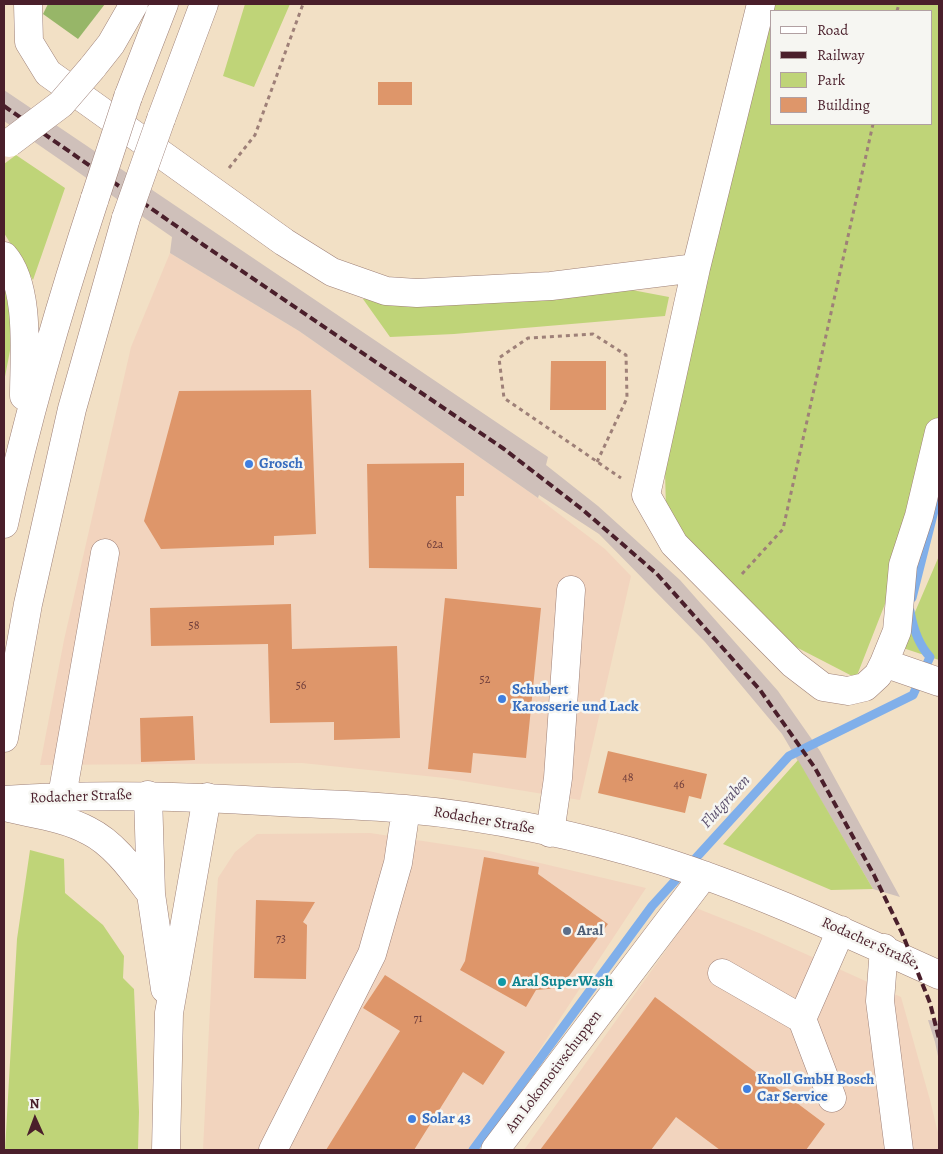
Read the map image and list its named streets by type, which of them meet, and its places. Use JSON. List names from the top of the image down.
{
  "streets": {
    "main road": ["Rodacher Straße", "Am Lokomotivschuppen"]
  },
  "crossings": [
    ["Rodacher Straße", "Am Lokomotivschuppen"]
  ],
  "water": ["Flutgraben"],
  "places": [
    "Grosch",
    "Schubert Karosserie und Lack",
    "Aral",
    "Aral SuperWash",
    "Knoll GmbH Bosch Car Service",
    "Solar 43"
  ],
  "house_numbers": [
    "62a",
    "58",
    "52",
    "56",
    "48",
    "46",
    "73",
    "71"
  ],
  "legend": [
    "Road",
    "Railway",
    "Park",
    "Building"
  ],
  "north": "top"
}
